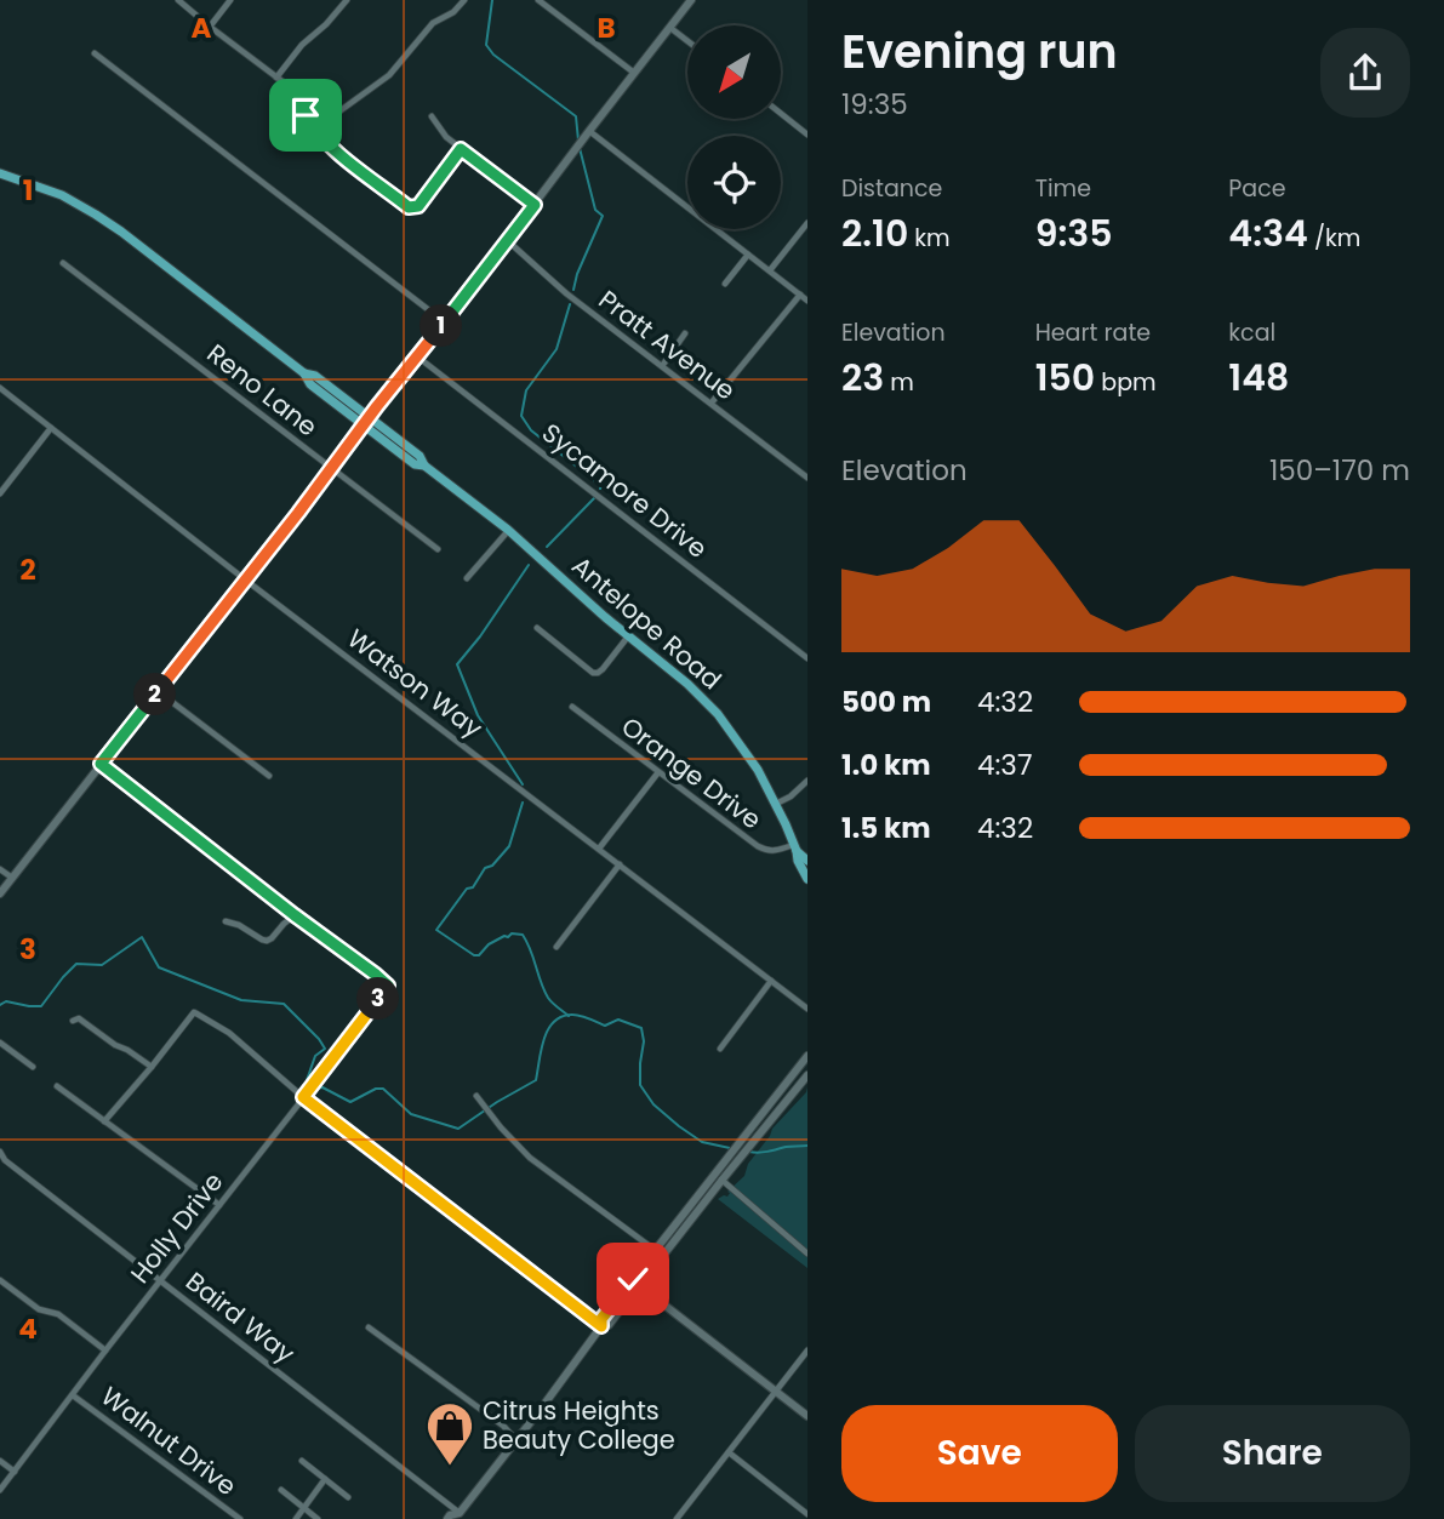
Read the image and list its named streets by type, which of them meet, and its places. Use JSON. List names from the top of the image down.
{
  "streets": {
    "main road": ["Antelope Road"],
    "street": [
      "Pratt Avenue",
      "Reno Lane",
      "Sycamore Drive",
      "Watson Way",
      "Orange Drive",
      "Holly Drive",
      "Baird Way",
      "Walnut Drive"
    ]
  },
  "crossings": [
    ["Antelope Road", "Orange Drive"],
    ["Holly Drive", "Baird Way"],
    ["Holly Drive", "Walnut Drive"]
  ],
  "places": {
    "shop": ["Citrus Heights Beauty College"]
  },
  "north": "bottom left",
  "page": {
    "heading": ["Evening run", "19:35"],
    "stats": [
      ["Distance", "2.10 km"],
      ["Time", "9:35"],
      ["Pace", "4:34 /km"],
      ["Elevation", "23 m"],
      ["Heart rate", "150 bpm"],
      ["kcal", "148"]
    ],
    "pins": ["1", "2", "3"],
    "chart": ["Elevation", "150–170 m"],
    "list": [
      {
        "name": "500 m",
        "note": "4:32"
      },
      {
        "name": "1.0 km",
        "note": "4:37"
      },
      {
        "name": "1.5 km",
        "note": "4:32"
      }
    ],
    "buttons": ["Save", "Share"]
  },
  "grid": {
    "columns": ["A", "B"],
    "rows": [
      "1",
      "2",
      "3",
      "4"
    ]
  }
}
